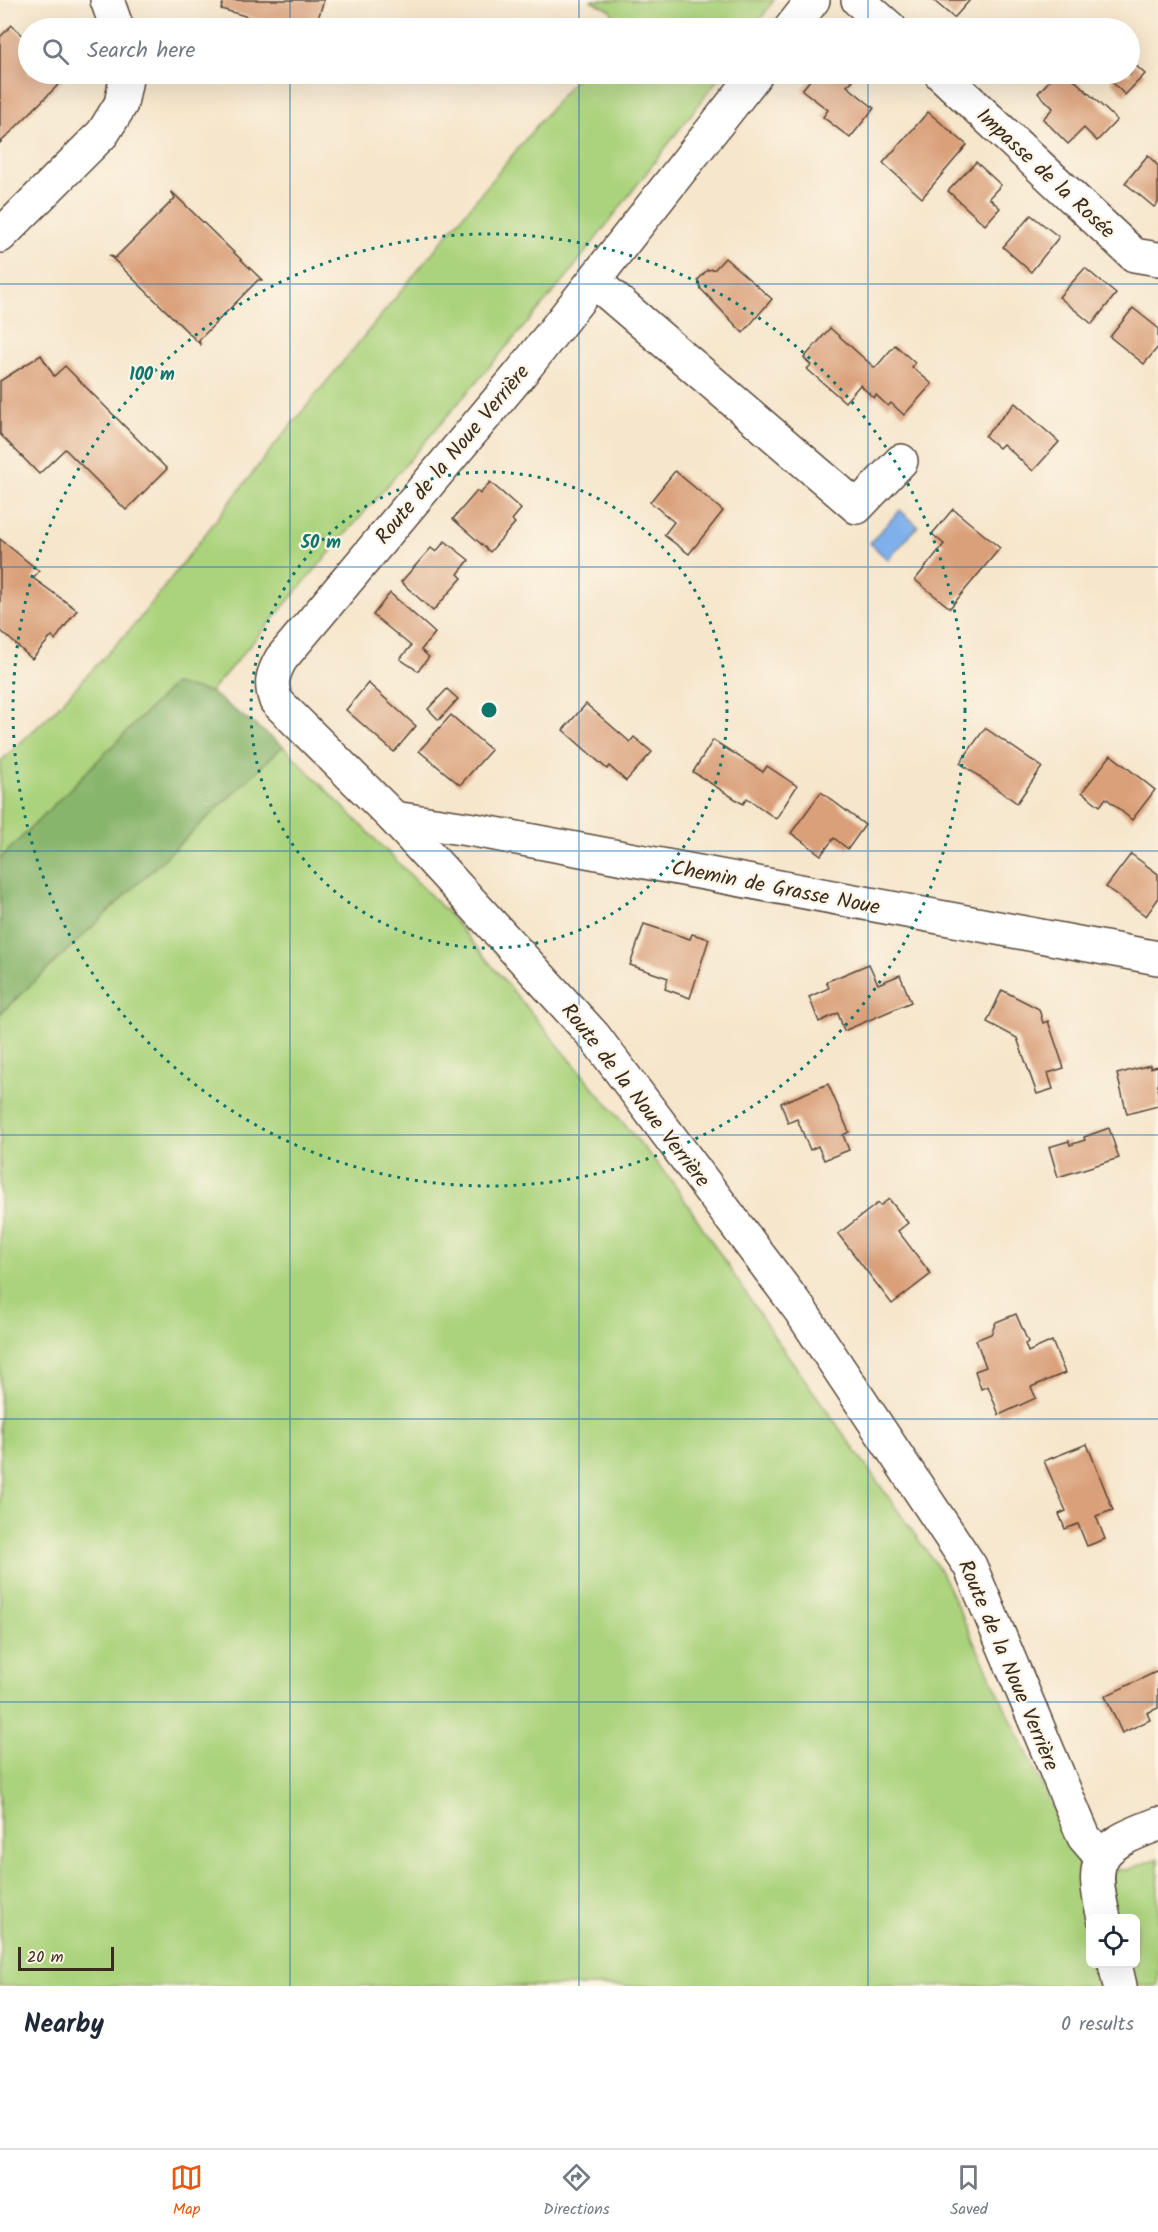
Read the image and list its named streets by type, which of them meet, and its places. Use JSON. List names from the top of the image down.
{
  "streets": {
    "street": ["Impasse de la Rosée", "Route de la Noue Verrière", "Chemin de Grasse Noue"]
  },
  "crossings": [
    ["Route de la Noue Verrière", "Chemin de Grasse Noue"]
  ],
  "scale_bar": "20 m",
  "page": {
    "search": "Search here",
    "scale": "20 m",
    "heading": ["Nearby", "0 results"],
    "nav": ["Map", "Directions", "Saved"]
  },
  "rings": ["100 m", "50 m"]
}
